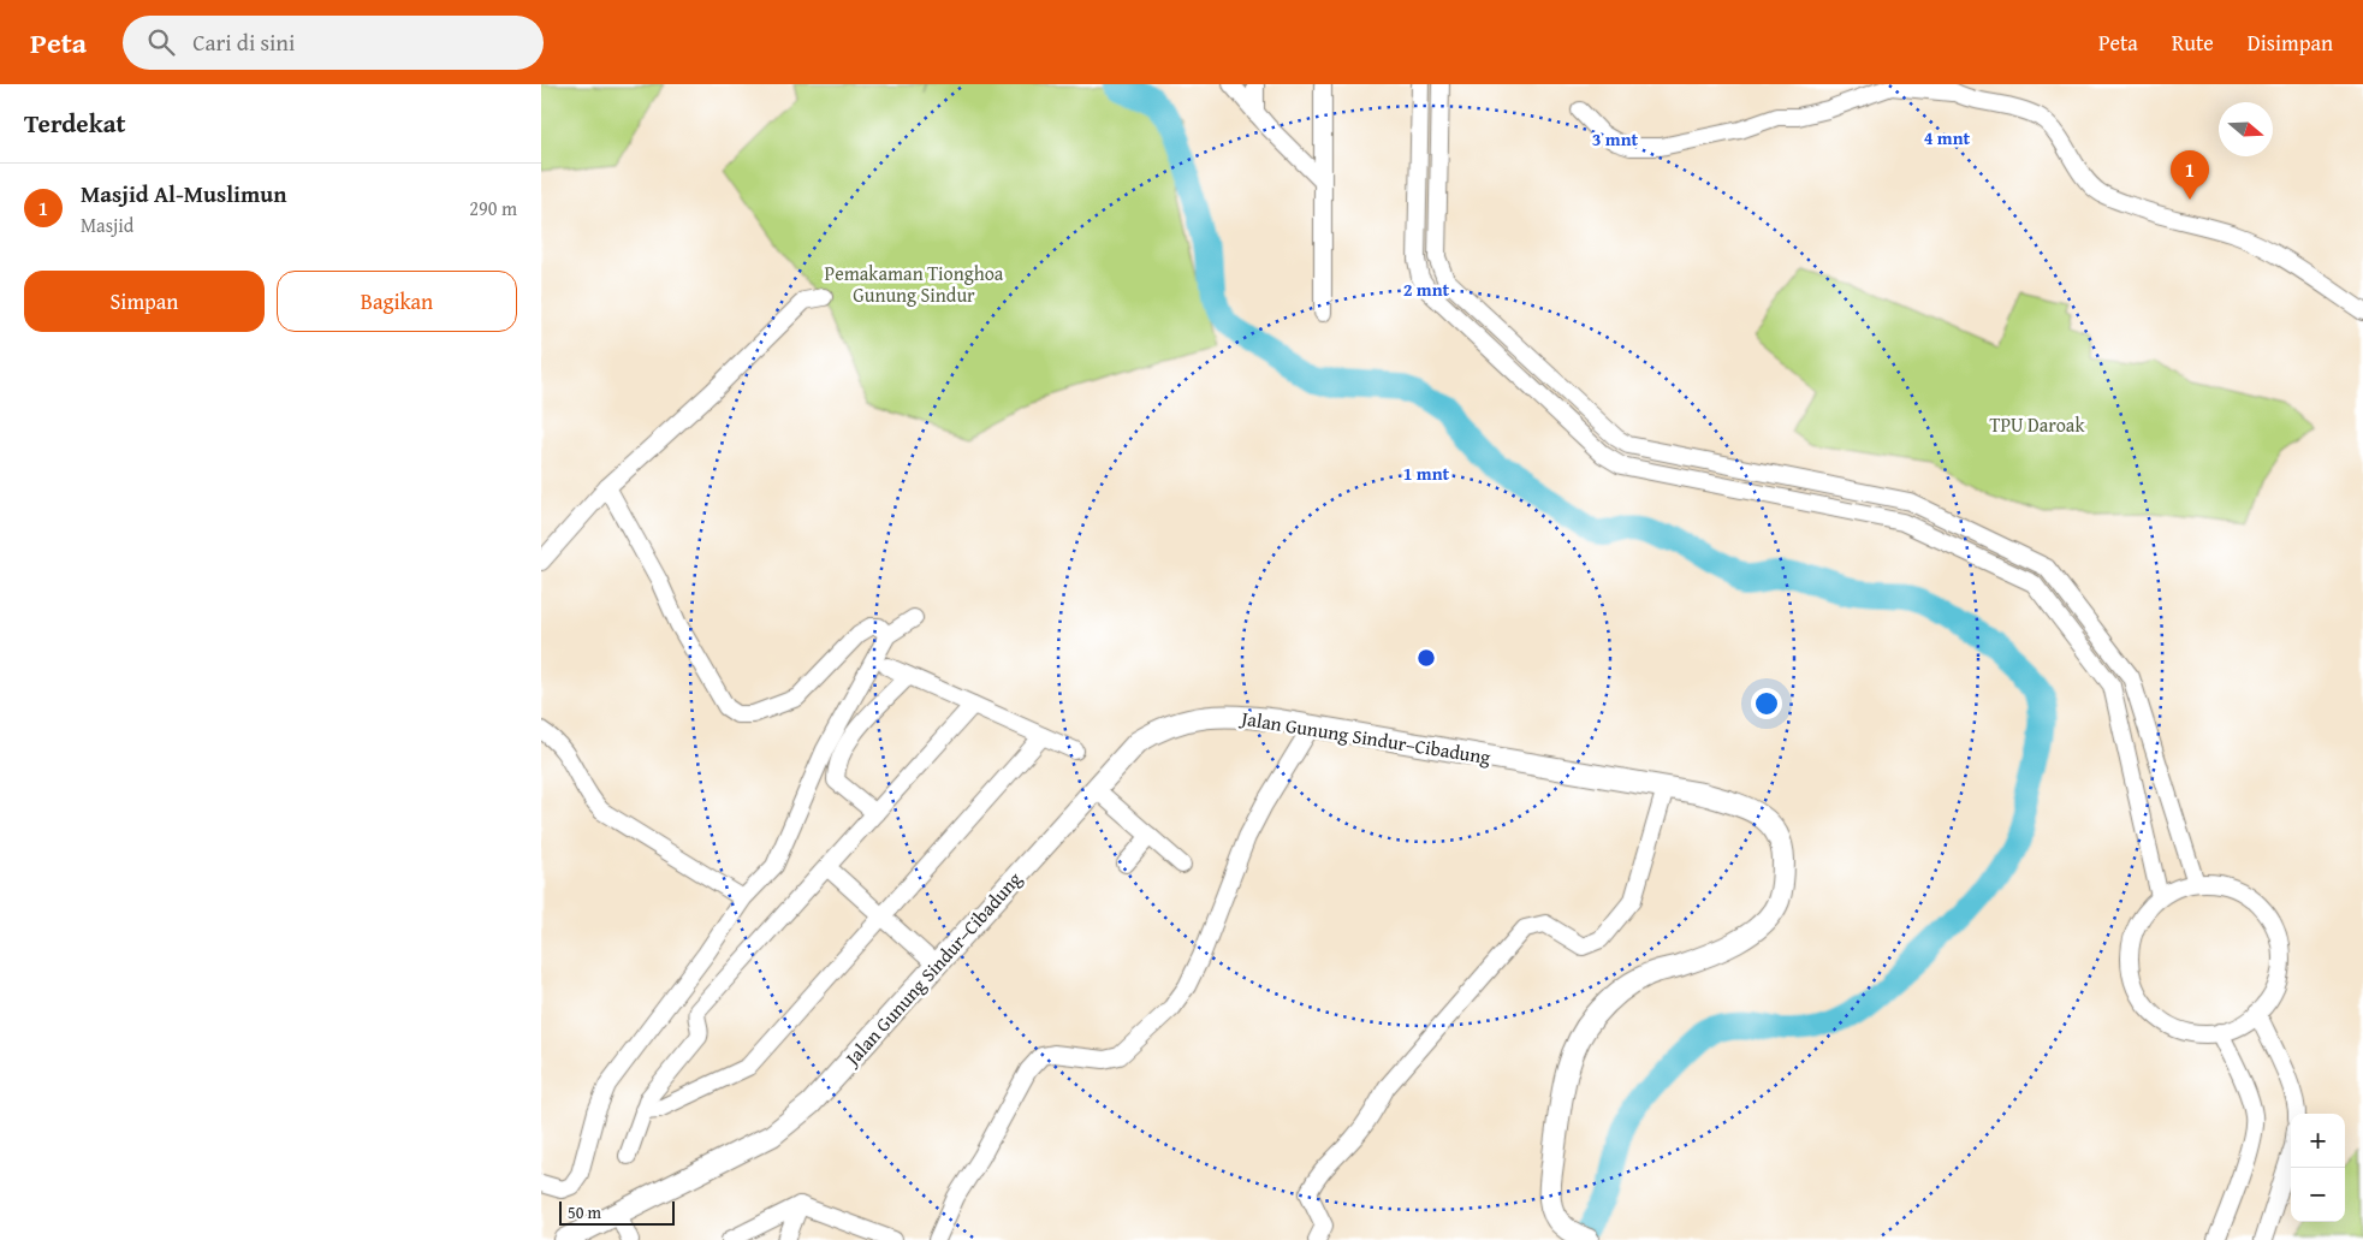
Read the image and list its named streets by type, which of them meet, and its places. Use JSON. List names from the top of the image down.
{
  "streets": {
    "street": ["Jalan Gunung Sindur–Cibadung"]
  },
  "parks": ["Pemakaman Tionghoa Gunung Sindur", "TPU Daroak"],
  "scale_bar": "50 m",
  "north": "right",
  "page": {
    "header": "Peta",
    "search": "Cari di sini",
    "nav": ["Peta", "Rute", "Disimpan"],
    "heading": "Terdekat",
    "pins": "1",
    "list": [
      {
        "mark": "1",
        "name": "Masjid Al-Muslimun",
        "note": "Masjid",
        "value": "290 m"
      }
    ],
    "buttons": ["Simpan", "Bagikan"],
    "map_buttons": ["+", "−"],
    "scale": "50 m"
  },
  "rings": [
    "4 mnt",
    "3 mnt",
    "2 mnt",
    "1 mnt"
  ]
}
